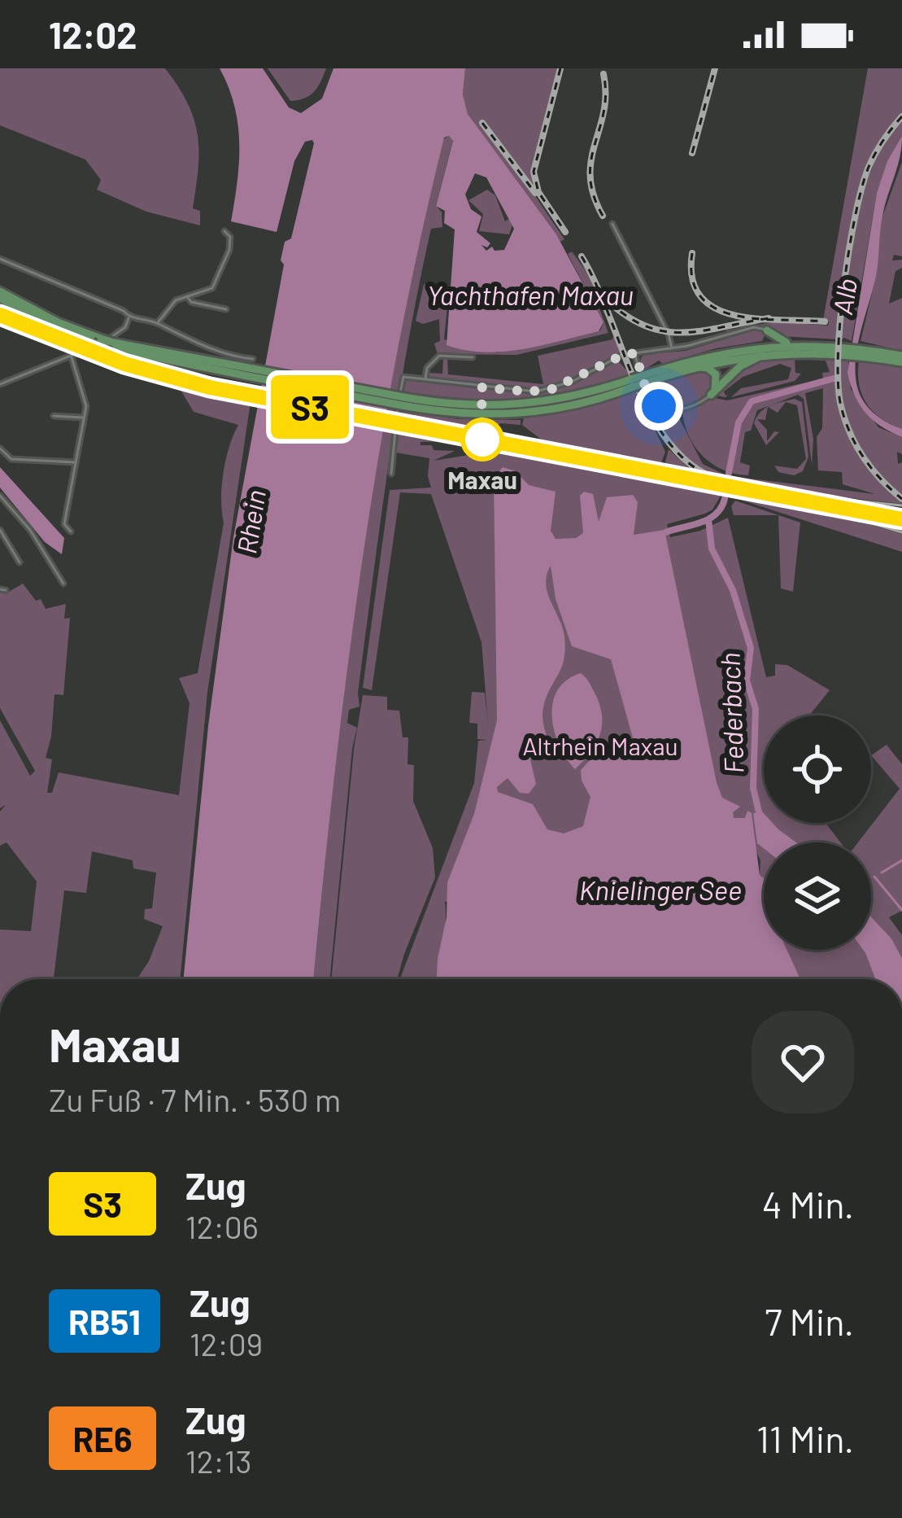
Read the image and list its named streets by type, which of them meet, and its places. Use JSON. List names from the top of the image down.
{
  "water": [
    "Yachthafen Maxau",
    "Alb",
    "Rhein",
    "Federbach",
    "Knielinger See"
  ],
  "parks": ["Altrhein Maxau"],
  "places": ["Maxau"],
  "page": {
    "status": "12:02",
    "on_map": "S3",
    "heading": ["Maxau", "Zu Fuß · 7 Min. · 530 m"],
    "list": [
      {
        "mark": "S3",
        "name": "Zug",
        "note": "12:06",
        "value": "4 Min."
      },
      {
        "mark": "RB51",
        "name": "Zug",
        "note": "12:09",
        "value": "7 Min."
      },
      {
        "mark": "RE6",
        "name": "Zug",
        "note": "12:13",
        "value": "11 Min."
      }
    ]
  }
}
